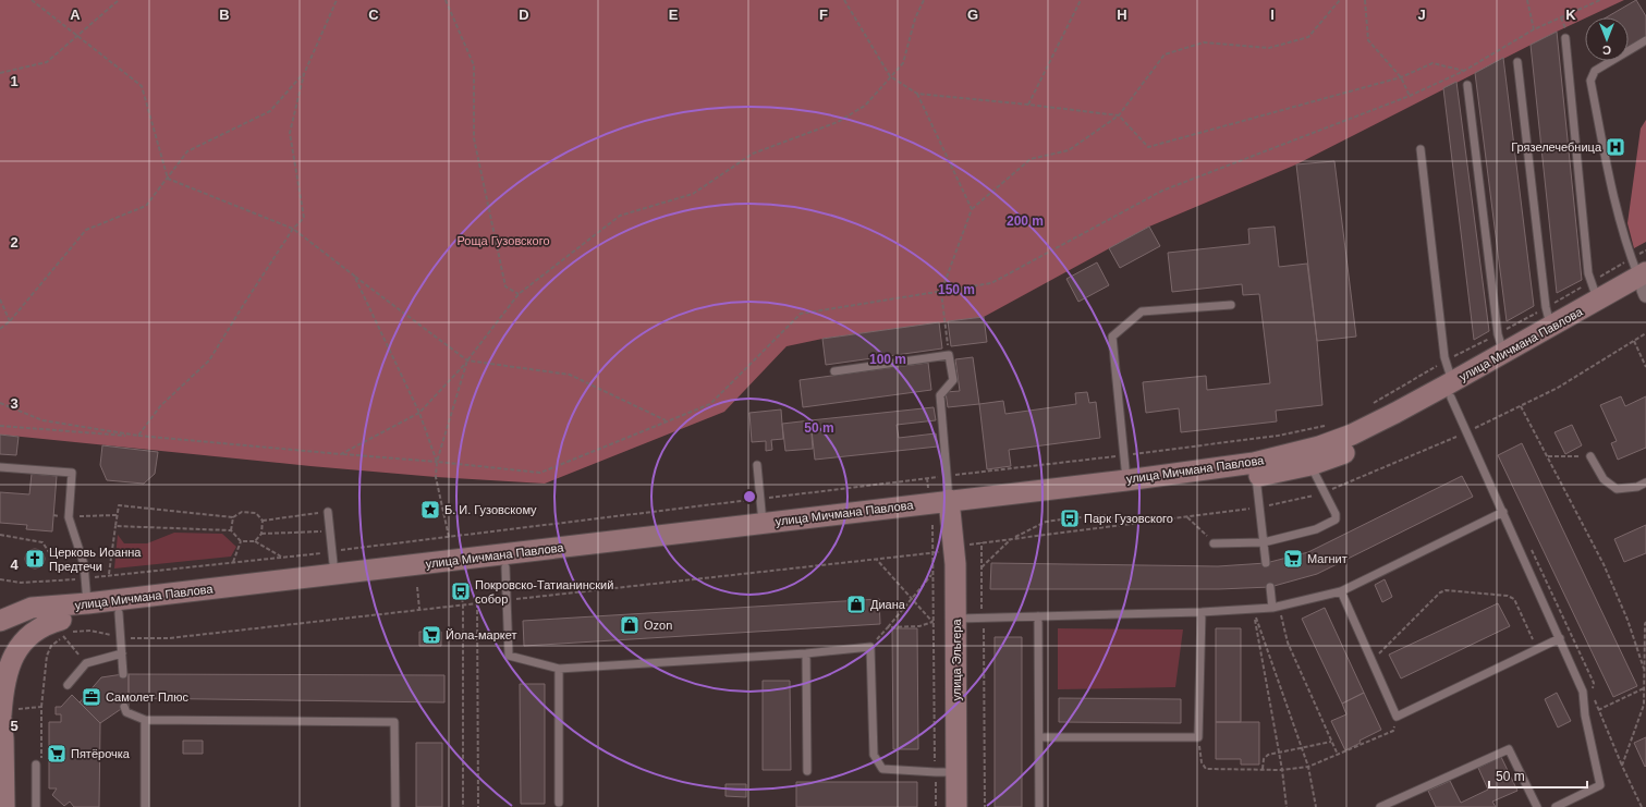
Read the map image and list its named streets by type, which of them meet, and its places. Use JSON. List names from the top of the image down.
{
  "streets": {
    "main road": ["улица Мичмана Павлова", "улица Эльгера"]
  },
  "crossings": [
    ["улица Мичмана Павлова", "улица Эльгера"]
  ],
  "parks": ["Роща Гузовского"],
  "places": {
    "hospital": ["Грязелечебница"],
    "place": ["Б. И. Гузовскому"],
    "bus stop": ["Парк Гузовского", "Покровско-Татианинский собор"],
    "church": ["Церковь Иоанна Предтечи"],
    "supermarket": ["Магнит", "Йола-маркет", "Пятёрочка"],
    "shop": ["Диана", "Ozon"],
    "office": ["Самолет Плюс"]
  },
  "scale_bar": "50 m",
  "north": "bottom",
  "grid": {
    "columns": [
      "A",
      "B",
      "C",
      "D",
      "E",
      "F",
      "G",
      "H",
      "I",
      "J",
      "K"
    ],
    "rows": [
      "1",
      "2",
      "3",
      "4",
      "5"
    ]
  },
  "rings": [
    "200 m",
    "150 m",
    "100 m",
    "50 m"
  ]
}
